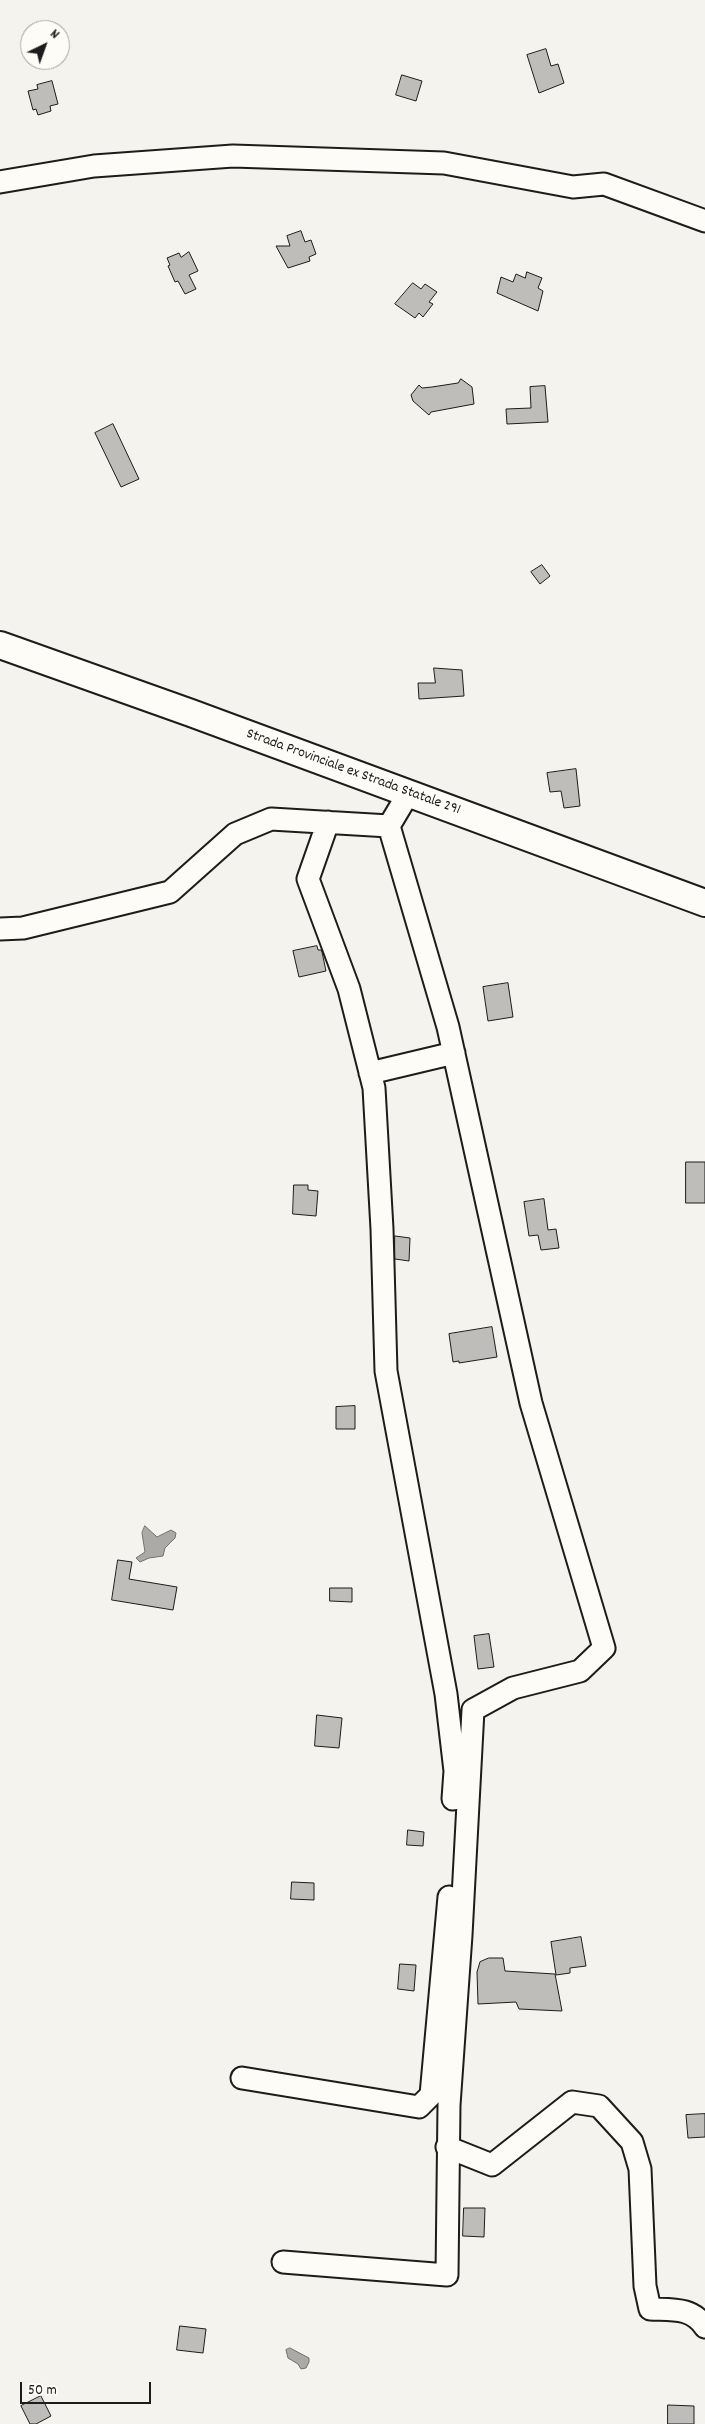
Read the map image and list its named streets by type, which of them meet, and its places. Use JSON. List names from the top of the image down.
{
  "streets": {
    "street": ["Strada Provinciale ex Strada Statale 291"]
  },
  "scale_bar": "50 m",
  "north": "top right"
}
